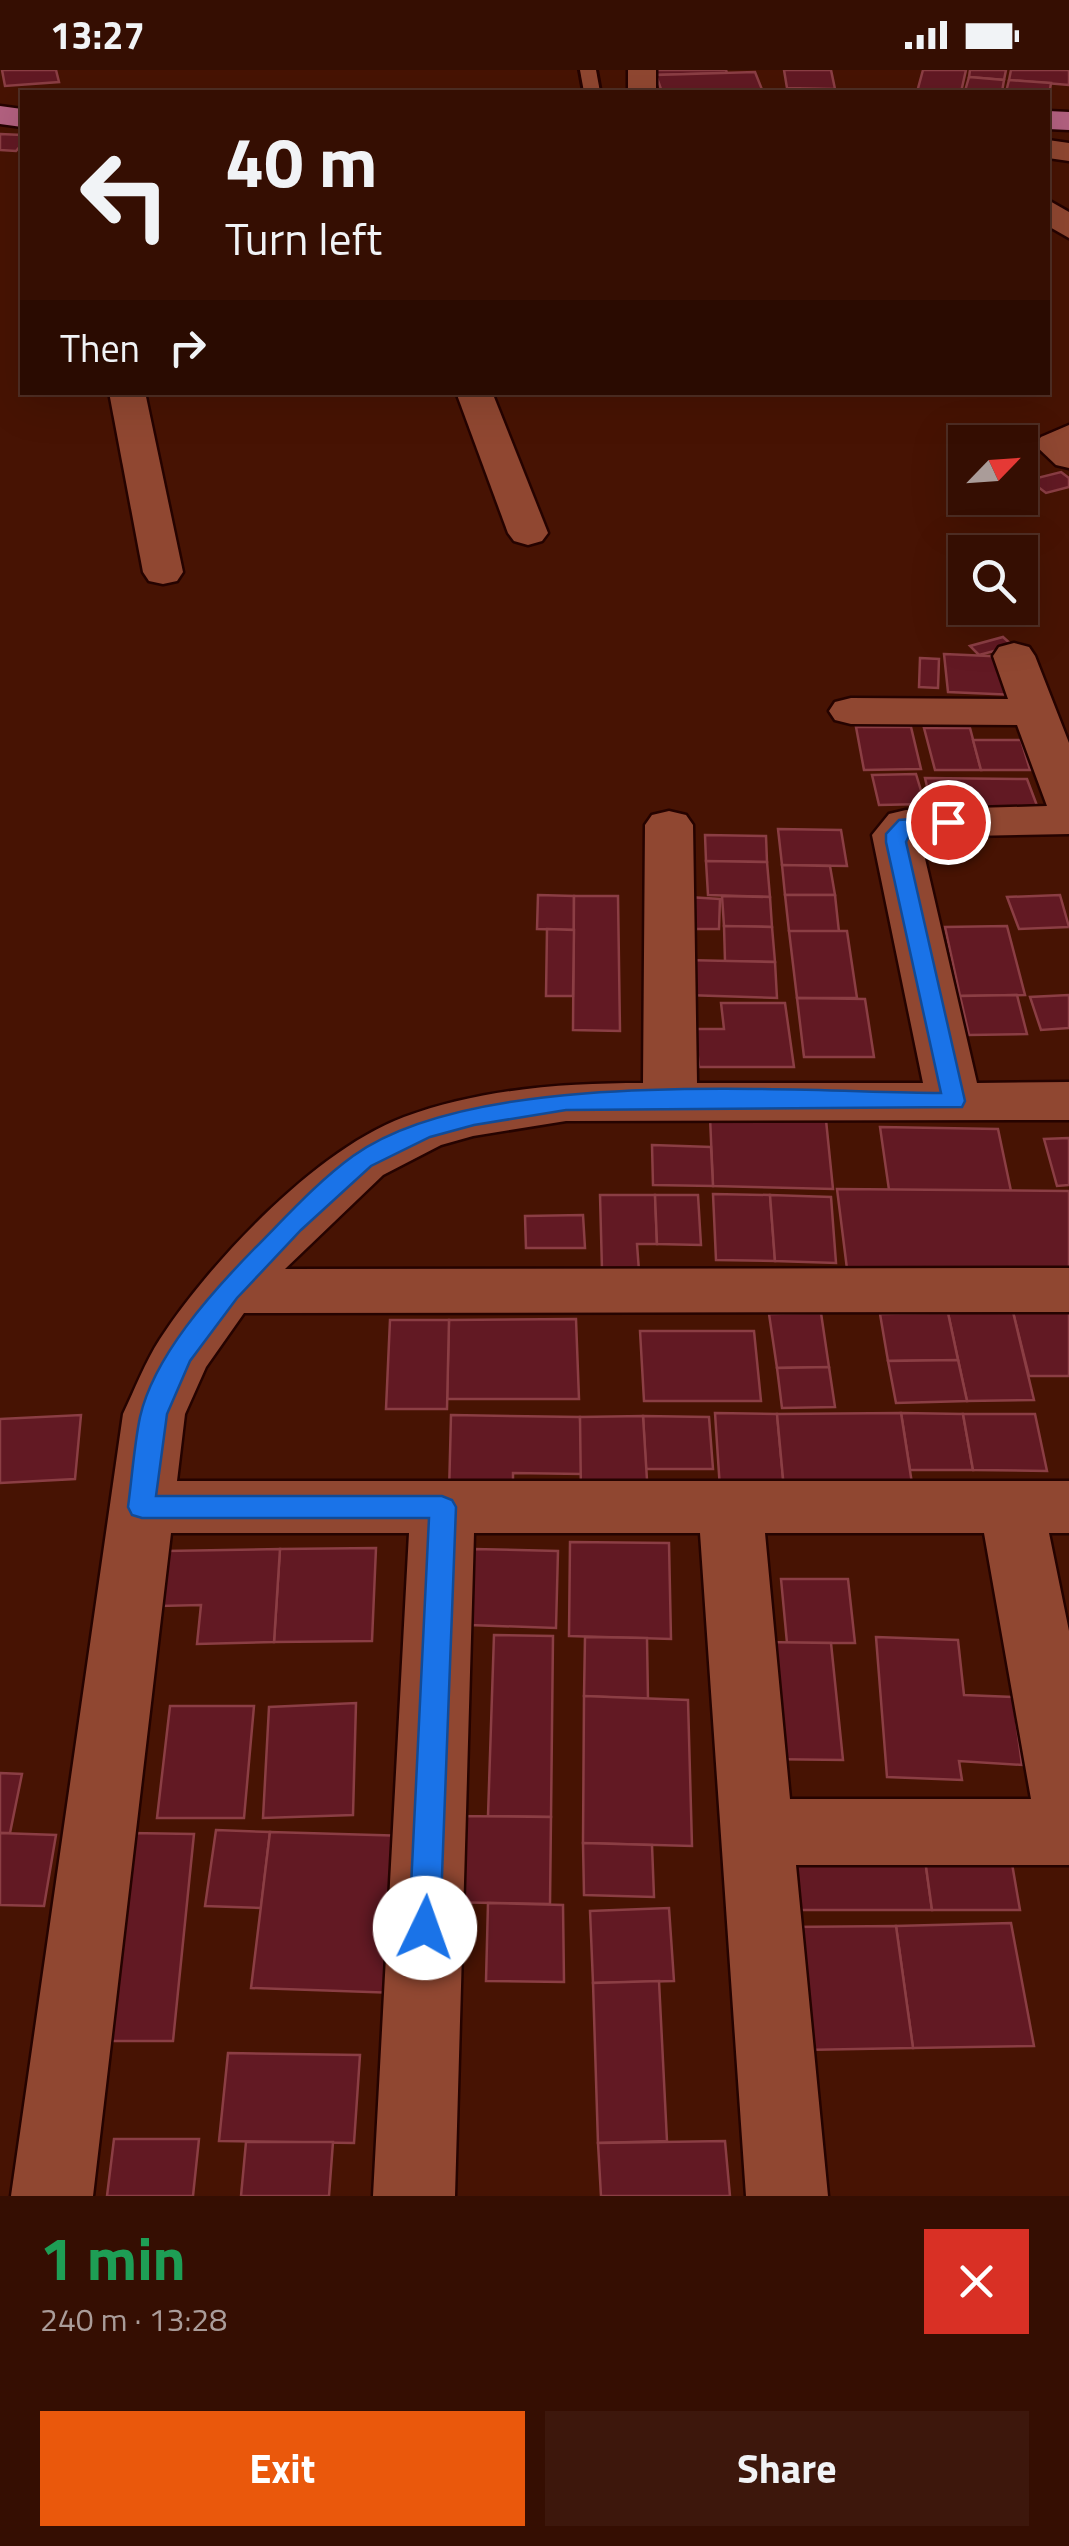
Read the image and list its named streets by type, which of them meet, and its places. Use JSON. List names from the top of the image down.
{
  "north": "top right",
  "page": {
    "status": "13:27",
    "turn": ["40 m", "Turn left"],
    "then": "Then",
    "heading": ["1 min", "240 m · 13:28"],
    "buttons": ["Exit", "Share"]
  }
}
